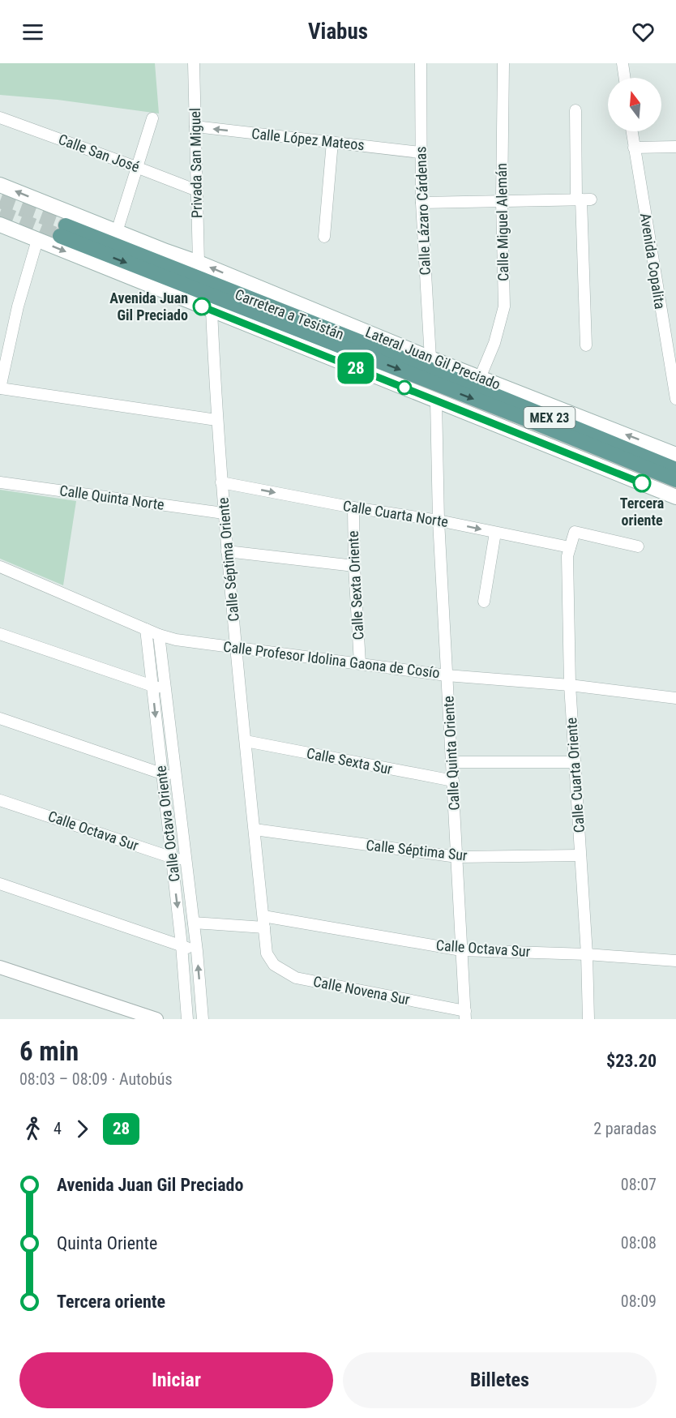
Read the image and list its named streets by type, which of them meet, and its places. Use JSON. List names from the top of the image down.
{
  "streets": {
    "main road": ["Carretera a Tesistán", "Lateral Juan Gil Preciado", "MEX 23"],
    "street": [
      "Calle López Mateos",
      "Calle San José",
      "Privada San Miguel",
      "Calle Lázaro Cárdenas",
      "Calle Miguel Alemán",
      "Avenida Copalita",
      "Calle Quinta Norte",
      "Calle Cuarta Norte",
      "Calle Séptima Oriente",
      "Calle Sexta Oriente",
      "Calle Profesor Idolina Gaona de Cosío",
      "Calle Quinta Oriente",
      "Calle Sexta Sur",
      "Calle Cuarta Oriente",
      "Calle Octava Oriente",
      "Calle Octava Sur",
      "Calle Séptima Sur",
      "Calle Novena Sur"
    ]
  },
  "crossings": [
    ["Calle López Mateos", "Privada San Miguel"],
    ["Calle López Mateos", "Calle Lázaro Cárdenas"],
    ["Calle San José", "Privada San Miguel"],
    ["Privada San Miguel", "Lateral Juan Gil Preciado"],
    ["Calle Lázaro Cárdenas", "Lateral Juan Gil Preciado"],
    ["Calle Miguel Alemán", "Lateral Juan Gil Preciado"],
    ["Calle Quinta Norte", "Calle Séptima Oriente"],
    ["Calle Cuarta Norte", "Calle Séptima Oriente"],
    ["Calle Cuarta Norte", "Calle Sexta Oriente"],
    ["Calle Cuarta Norte", "Calle Quinta Oriente"],
    ["Calle Cuarta Norte", "Calle Cuarta Oriente"],
    ["Calle Séptima Oriente", "Calle Profesor Idolina Gaona de Cosío"],
    ["Calle Séptima Oriente", "Calle Sexta Sur"],
    ["Calle Séptima Oriente", "Calle Octava Sur"],
    ["Calle Séptima Oriente", "Calle Séptima Sur"],
    ["Calle Séptima Oriente", "Calle Novena Sur"],
    ["Calle Sexta Oriente", "Calle Profesor Idolina Gaona de Cosío"],
    ["Calle Profesor Idolina Gaona de Cosío", "Calle Quinta Oriente"],
    ["Calle Profesor Idolina Gaona de Cosío", "Calle Cuarta Oriente"],
    ["Calle Profesor Idolina Gaona de Cosío", "Calle Octava Oriente"],
    ["Calle Quinta Oriente", "Calle Sexta Sur"],
    ["Calle Quinta Oriente", "Calle Octava Sur"],
    ["Calle Quinta Oriente", "Calle Séptima Sur"],
    ["Calle Quinta Oriente", "Calle Novena Sur"],
    ["Calle Cuarta Oriente", "Calle Octava Sur"],
    ["Calle Cuarta Oriente", "Calle Séptima Sur"],
    ["Calle Octava Oriente", "Calle Octava Sur"]
  ],
  "one_way": ["Calle López Mateos"],
  "places": ["Avenida Juan Gil Preciado", "Tercera oriente"],
  "lines": ["bus line 28"],
  "north": "top",
  "page": {
    "header": "Viabus",
    "on_map": "28",
    "heading": ["6 min", "08:03 – 08:09 · Autobús", "$23.20"],
    "legs": ["4", "28", "2 paradas"],
    "list": [
      {
        "name": "Avenida Juan Gil Preciado",
        "value": "08:07"
      },
      {
        "name": "Quinta Oriente",
        "value": "08:08"
      },
      {
        "name": "Tercera oriente",
        "value": "08:09"
      }
    ],
    "buttons": ["Iniciar", "Billetes"]
  }
}
